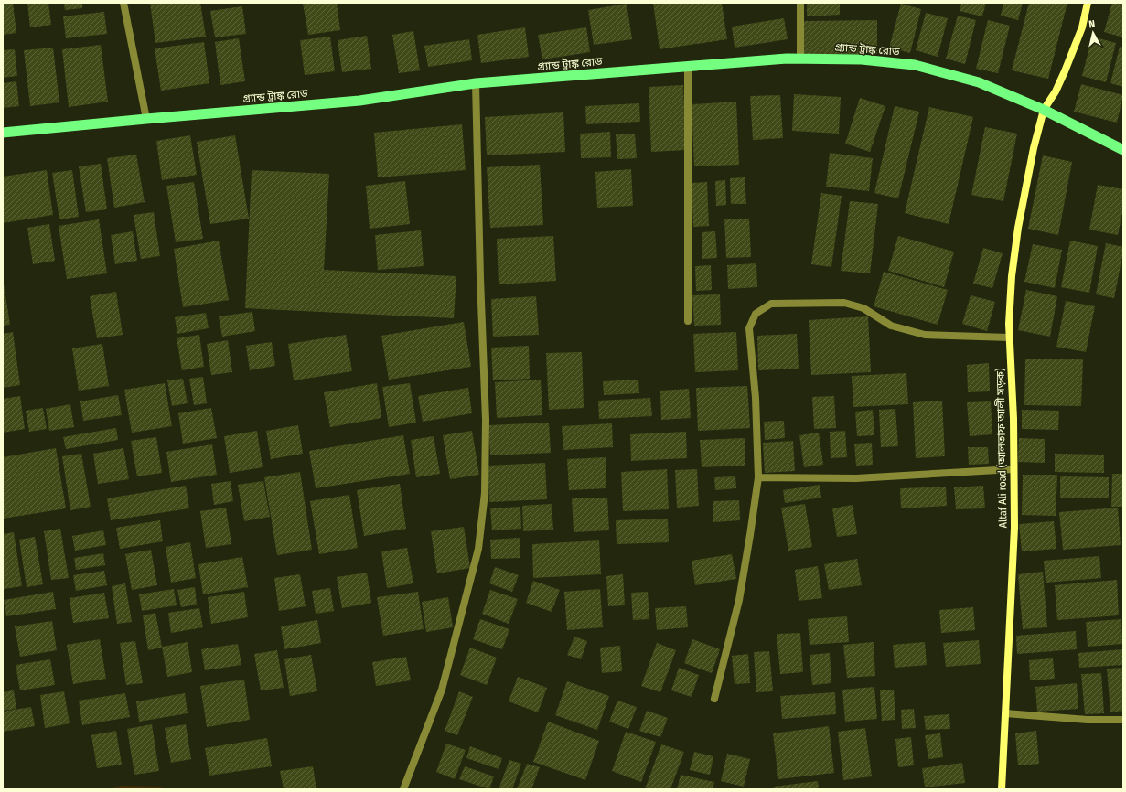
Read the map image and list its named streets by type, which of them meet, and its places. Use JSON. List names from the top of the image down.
{
  "streets": {
    "highway": ["গ্র্যান্ড ট্রাঙ্ক রোড"],
    "main road": ["Altaf Ali road (আলতাফ আলী সড়ক)"]
  },
  "crossings": [
    ["গ্র্যান্ড ট্রাঙ্ক রোড", "Altaf Ali road (আলতাফ আলী সড়ক)"]
  ],
  "north": "top"
}
